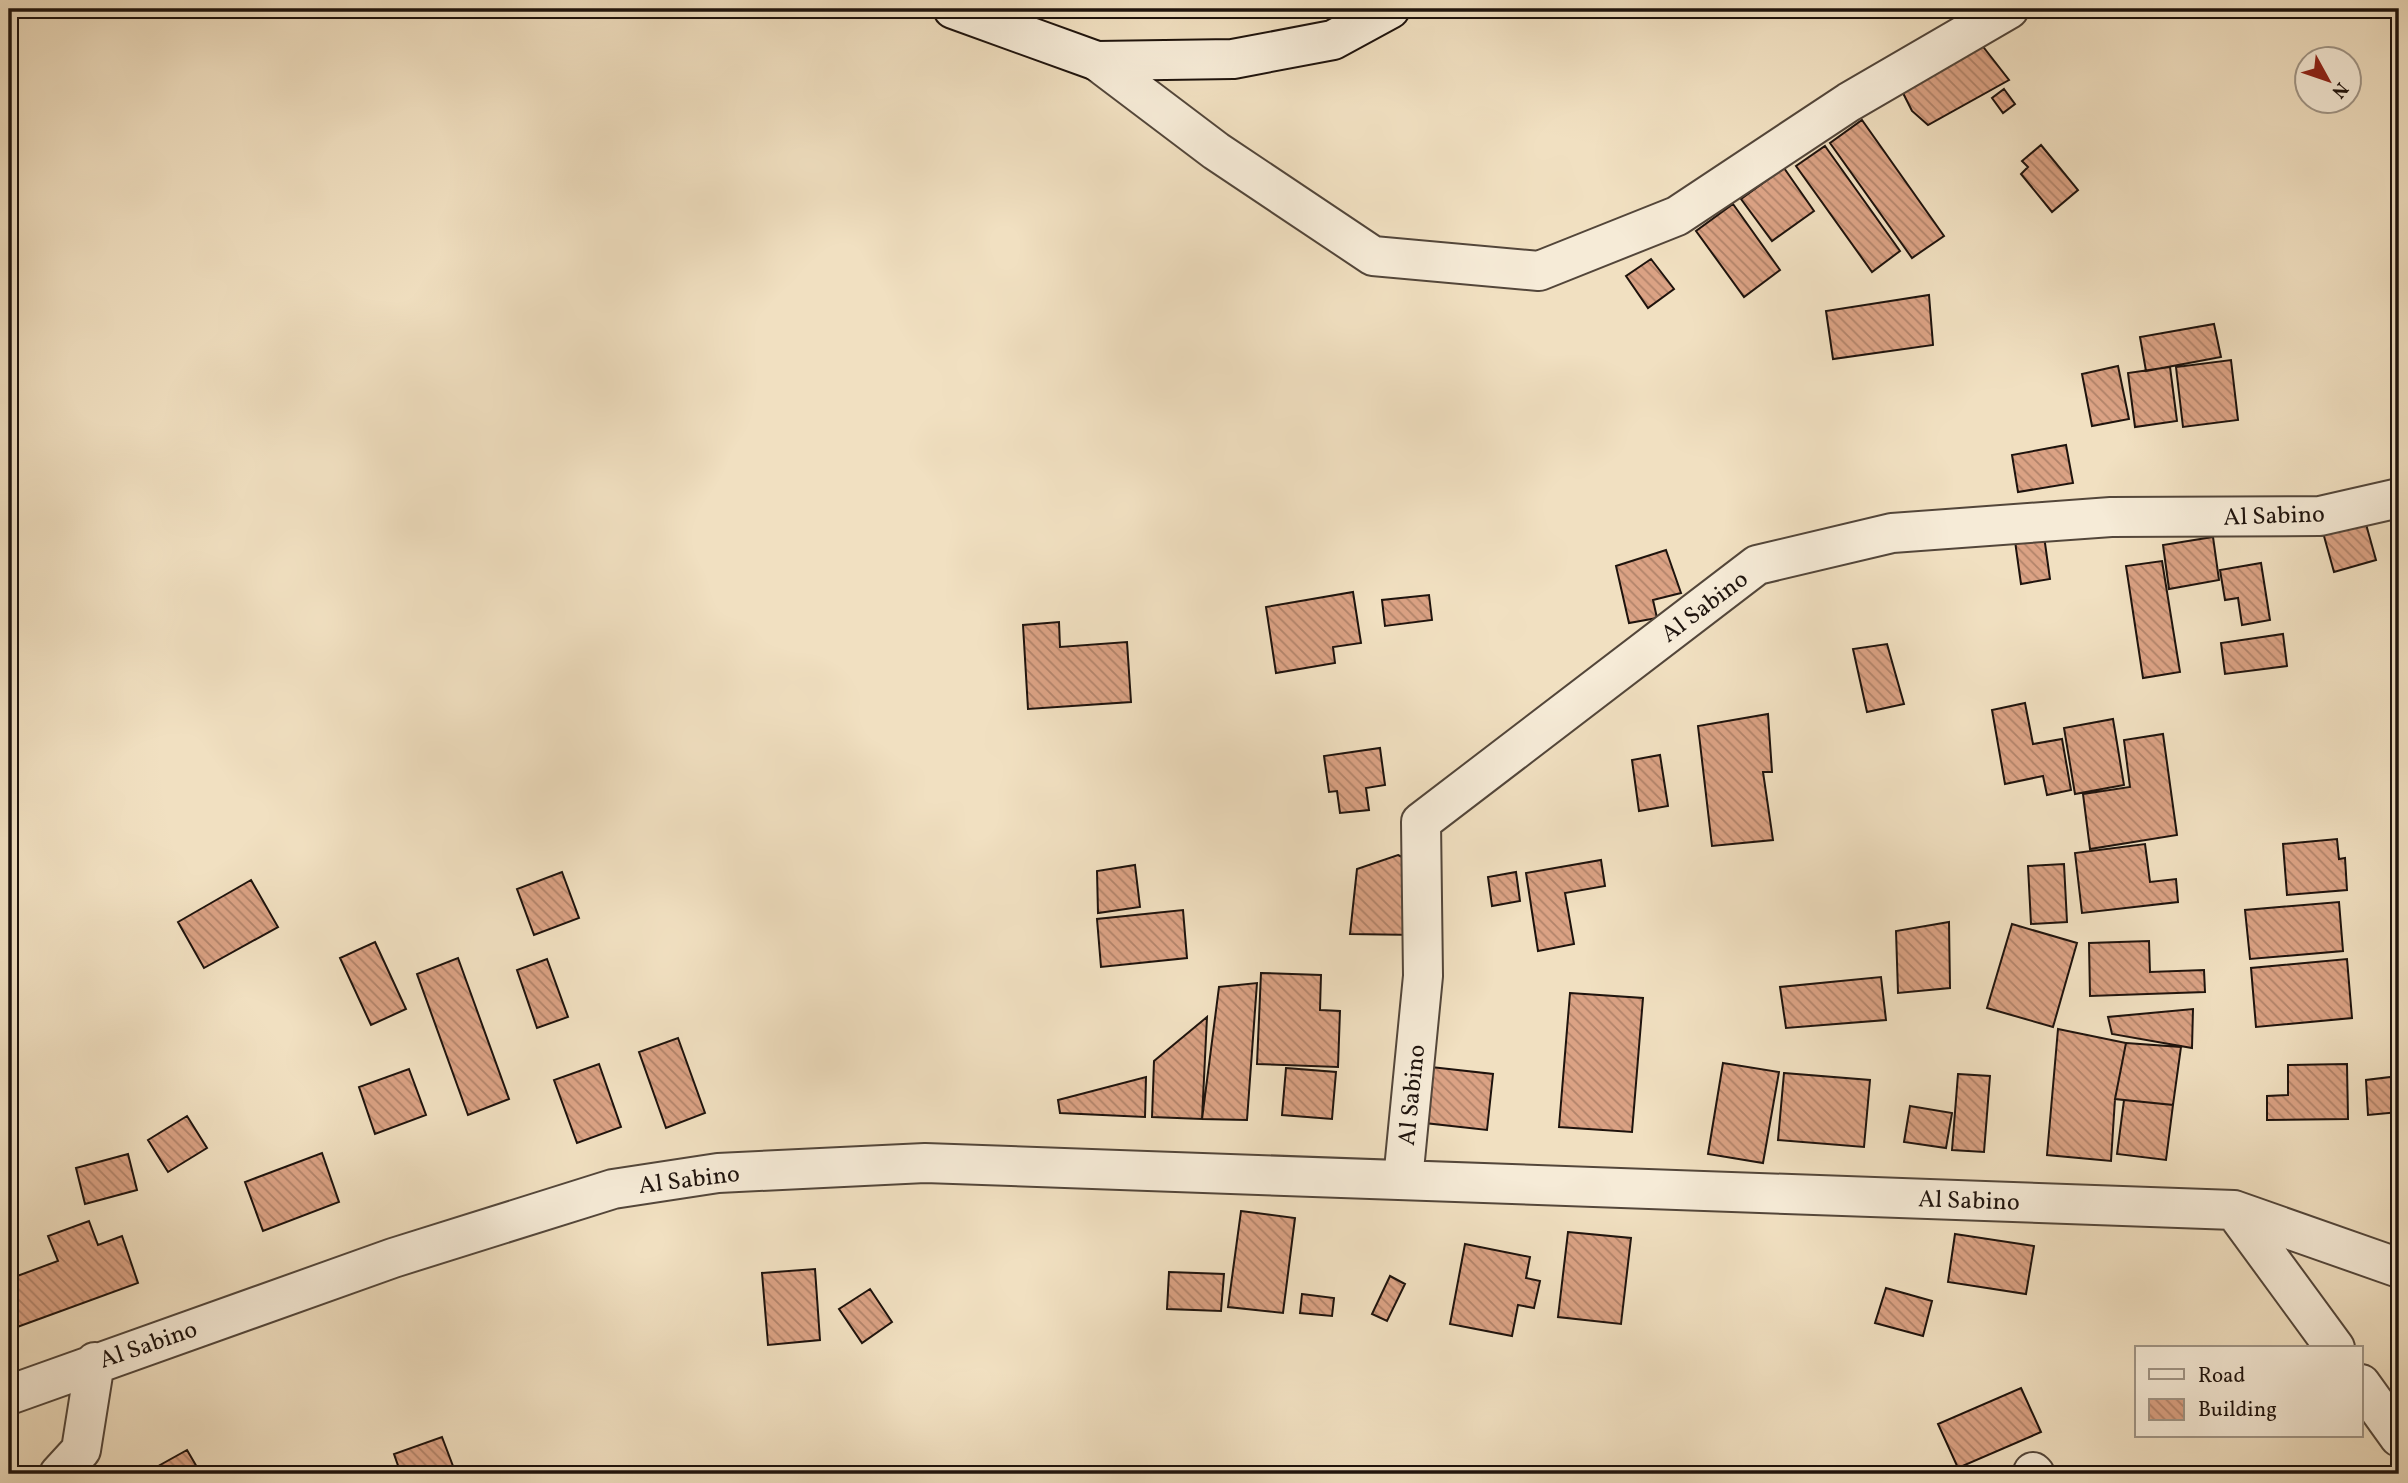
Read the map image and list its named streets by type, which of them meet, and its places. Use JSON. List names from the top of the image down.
{
  "streets": {
    "street": ["Al Sabino"]
  },
  "legend": ["Road", "Building"],
  "north": "bottom right"
}
